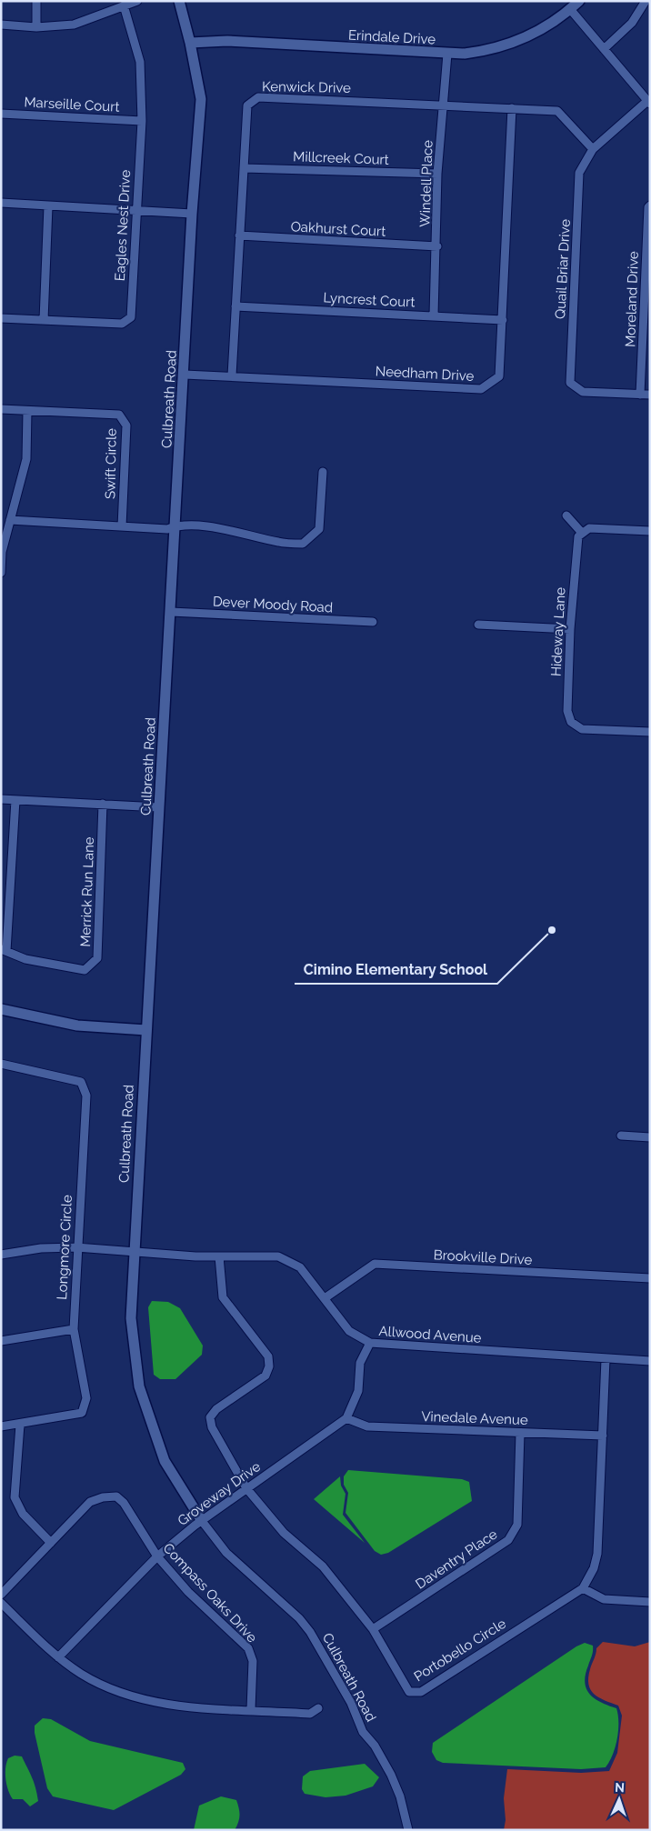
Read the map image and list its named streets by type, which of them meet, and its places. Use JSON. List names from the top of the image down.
{
  "streets": {
    "street": [
      "Erindale Drive",
      "Kenwick Drive",
      "Marseille Court",
      "Millcreek Court",
      "Windell Place",
      "Eagles Nest Drive",
      "Oakhurst Court",
      "Quail Briar Drive",
      "Moreland Drive",
      "Lyncrest Court",
      "Needham Drive",
      "Culbreath Road",
      "Swift Circle",
      "Dever Moody Road",
      "Hideway Lane",
      "Merrick Run Lane",
      "Longmore Circle",
      "Brookville Drive",
      "Allwood Avenue",
      "Vinedale Avenue",
      "Groveway Drive",
      "Daventry Place",
      "Compass Oaks Drive",
      "Portobello Circle"
    ]
  },
  "crossings": [
    ["Erindale Drive", "Windell Place"],
    ["Erindale Drive", "Culbreath Road"],
    ["Kenwick Drive", "Millcreek Court"],
    ["Kenwick Drive", "Windell Place"],
    ["Kenwick Drive", "Oakhurst Court"],
    ["Kenwick Drive", "Quail Briar Drive"],
    ["Kenwick Drive", "Lyncrest Court"],
    ["Kenwick Drive", "Needham Drive"],
    ["Marseille Court", "Eagles Nest Drive"],
    ["Millcreek Court", "Windell Place"],
    ["Windell Place", "Oakhurst Court"],
    ["Windell Place", "Lyncrest Court"],
    ["Quail Briar Drive", "Moreland Drive"],
    ["Lyncrest Court", "Needham Drive"],
    ["Needham Drive", "Culbreath Road"],
    ["Culbreath Road", "Dever Moody Road"],
    ["Culbreath Road", "Allwood Avenue"],
    ["Culbreath Road", "Groveway Drive"],
    ["Longmore Circle", "Allwood Avenue"],
    ["Brookville Drive", "Allwood Avenue"],
    ["Allwood Avenue", "Portobello Circle"],
    ["Vinedale Avenue", "Groveway Drive"],
    ["Vinedale Avenue", "Daventry Place"],
    ["Vinedale Avenue", "Portobello Circle"],
    ["Groveway Drive", "Compass Oaks Drive"],
    ["Groveway Drive", "Portobello Circle"],
    ["Daventry Place", "Portobello Circle"]
  ],
  "places": ["Cimino Elementary School"],
  "north": "top"
}
